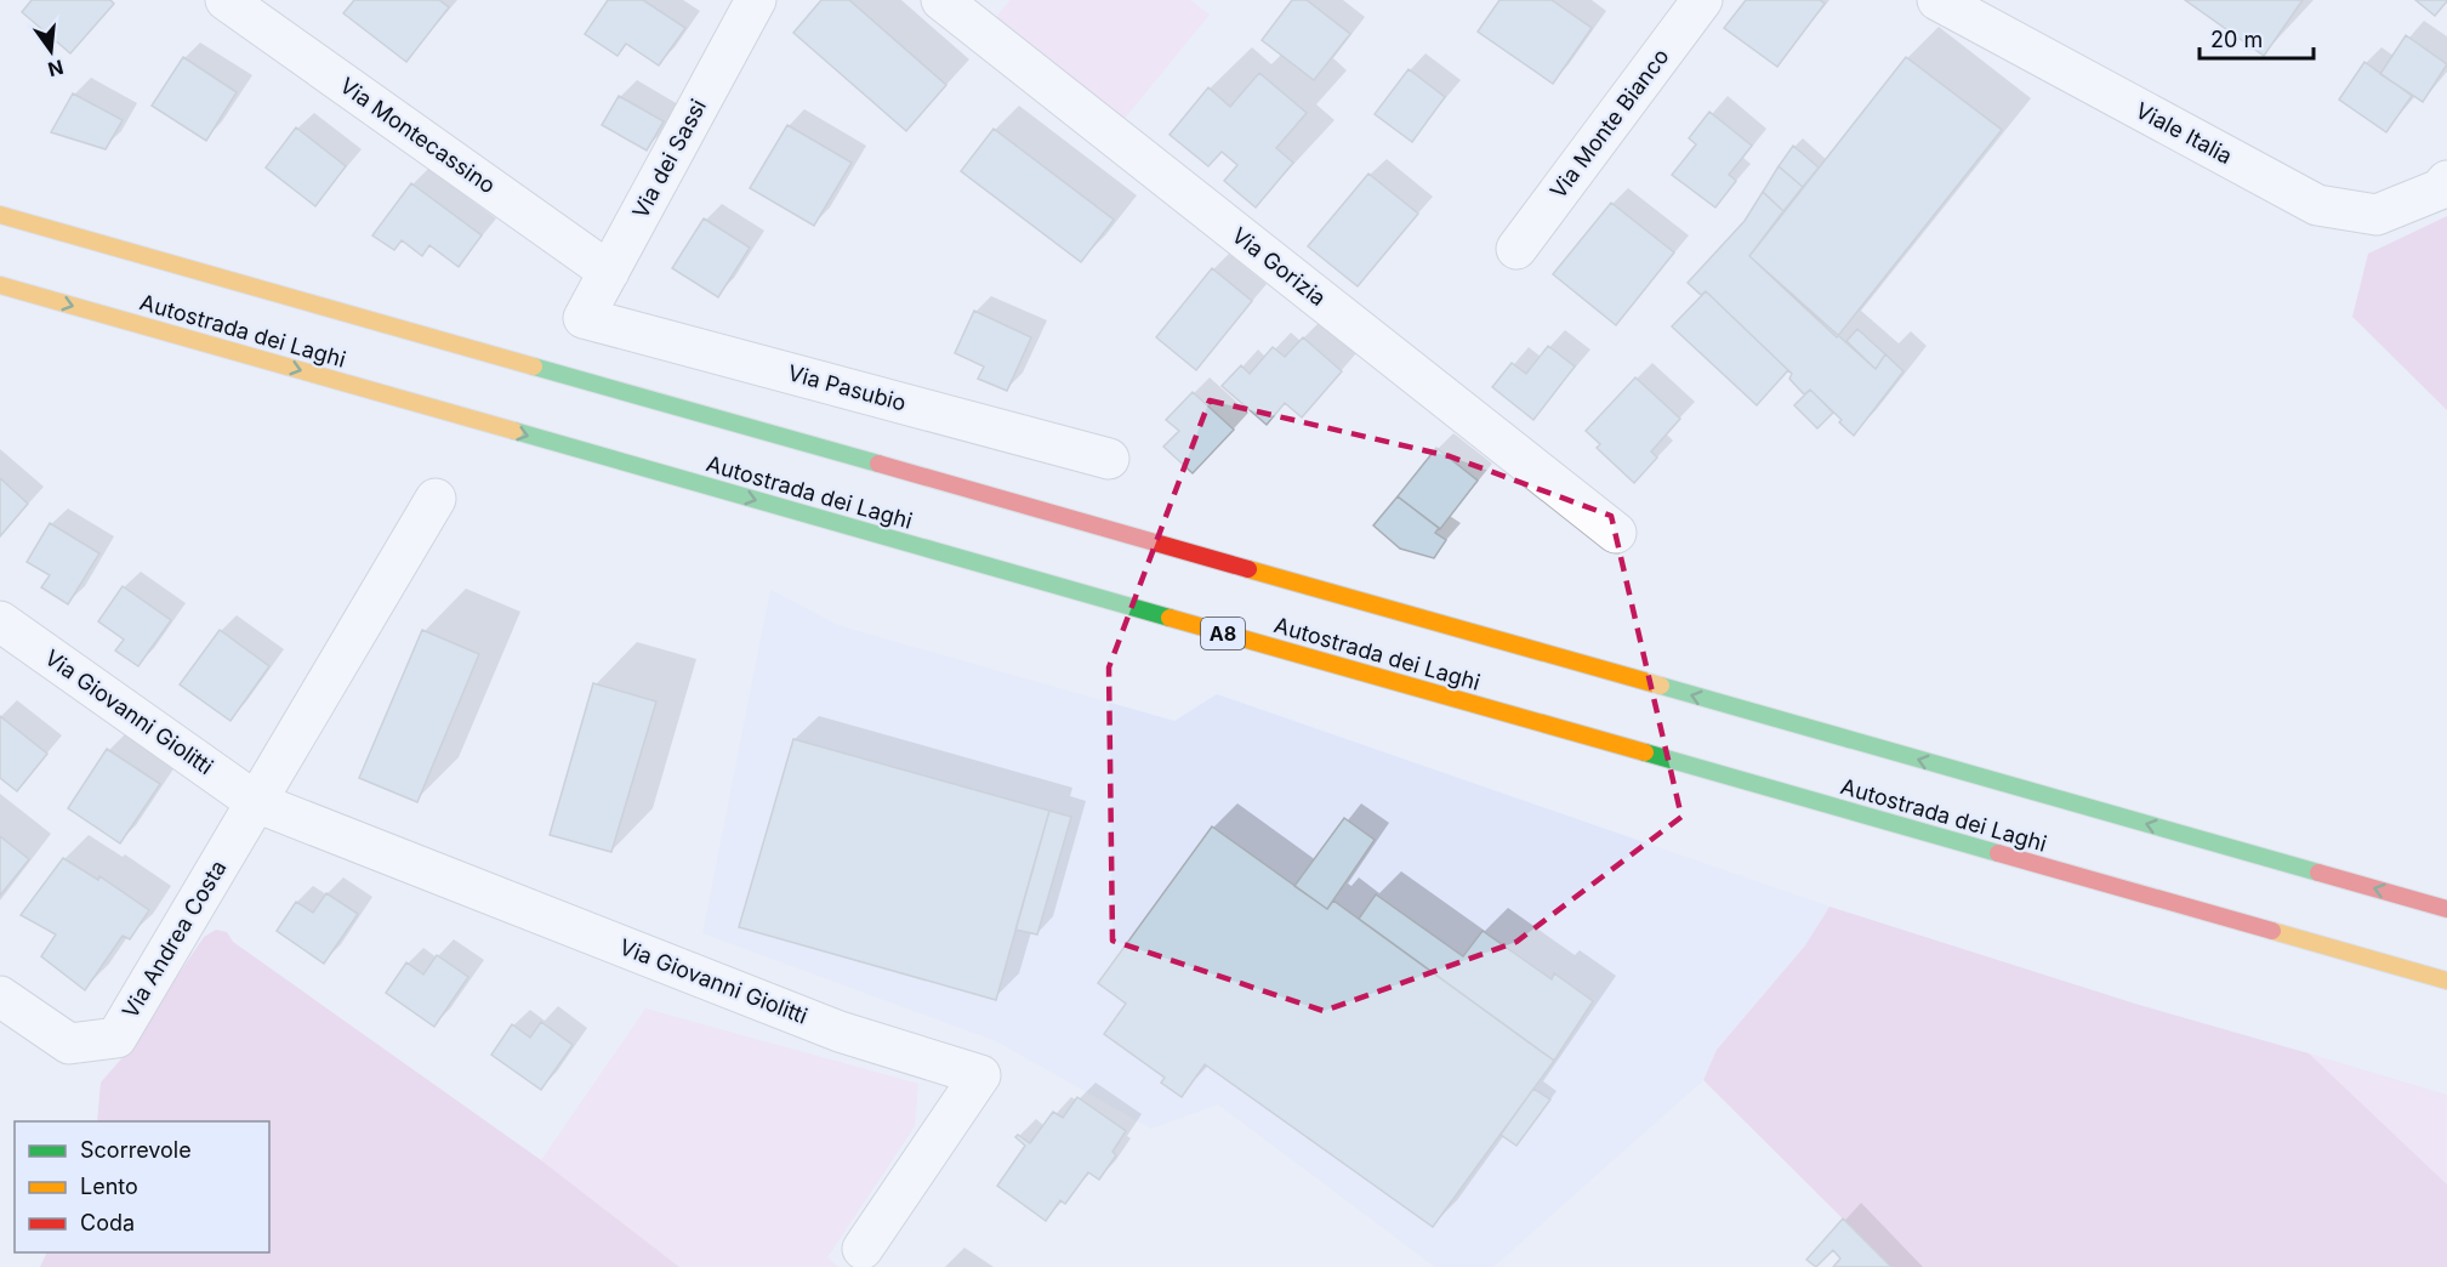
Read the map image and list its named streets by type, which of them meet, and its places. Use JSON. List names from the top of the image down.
{
  "streets": {
    "highway": ["Autostrada dei Laghi", "A8"],
    "street": [
      "Via Monte Bianco",
      "Viale Italia",
      "Via Montecassino",
      "Via dei Sassi",
      "Via Gorizia",
      "Via Pasubio",
      "Via Giovanni Giolitti",
      "Via Andrea Costa"
    ]
  },
  "crossings": [
    ["Via Montecassino", "Via dei Sassi"],
    ["Via dei Sassi", "Via Pasubio"],
    ["Via Giovanni Giolitti", "Via Andrea Costa"]
  ],
  "legend": ["Scorrevole", "Lento", "Coda"],
  "scale_bar": "20 m",
  "north": "bottom"
}
